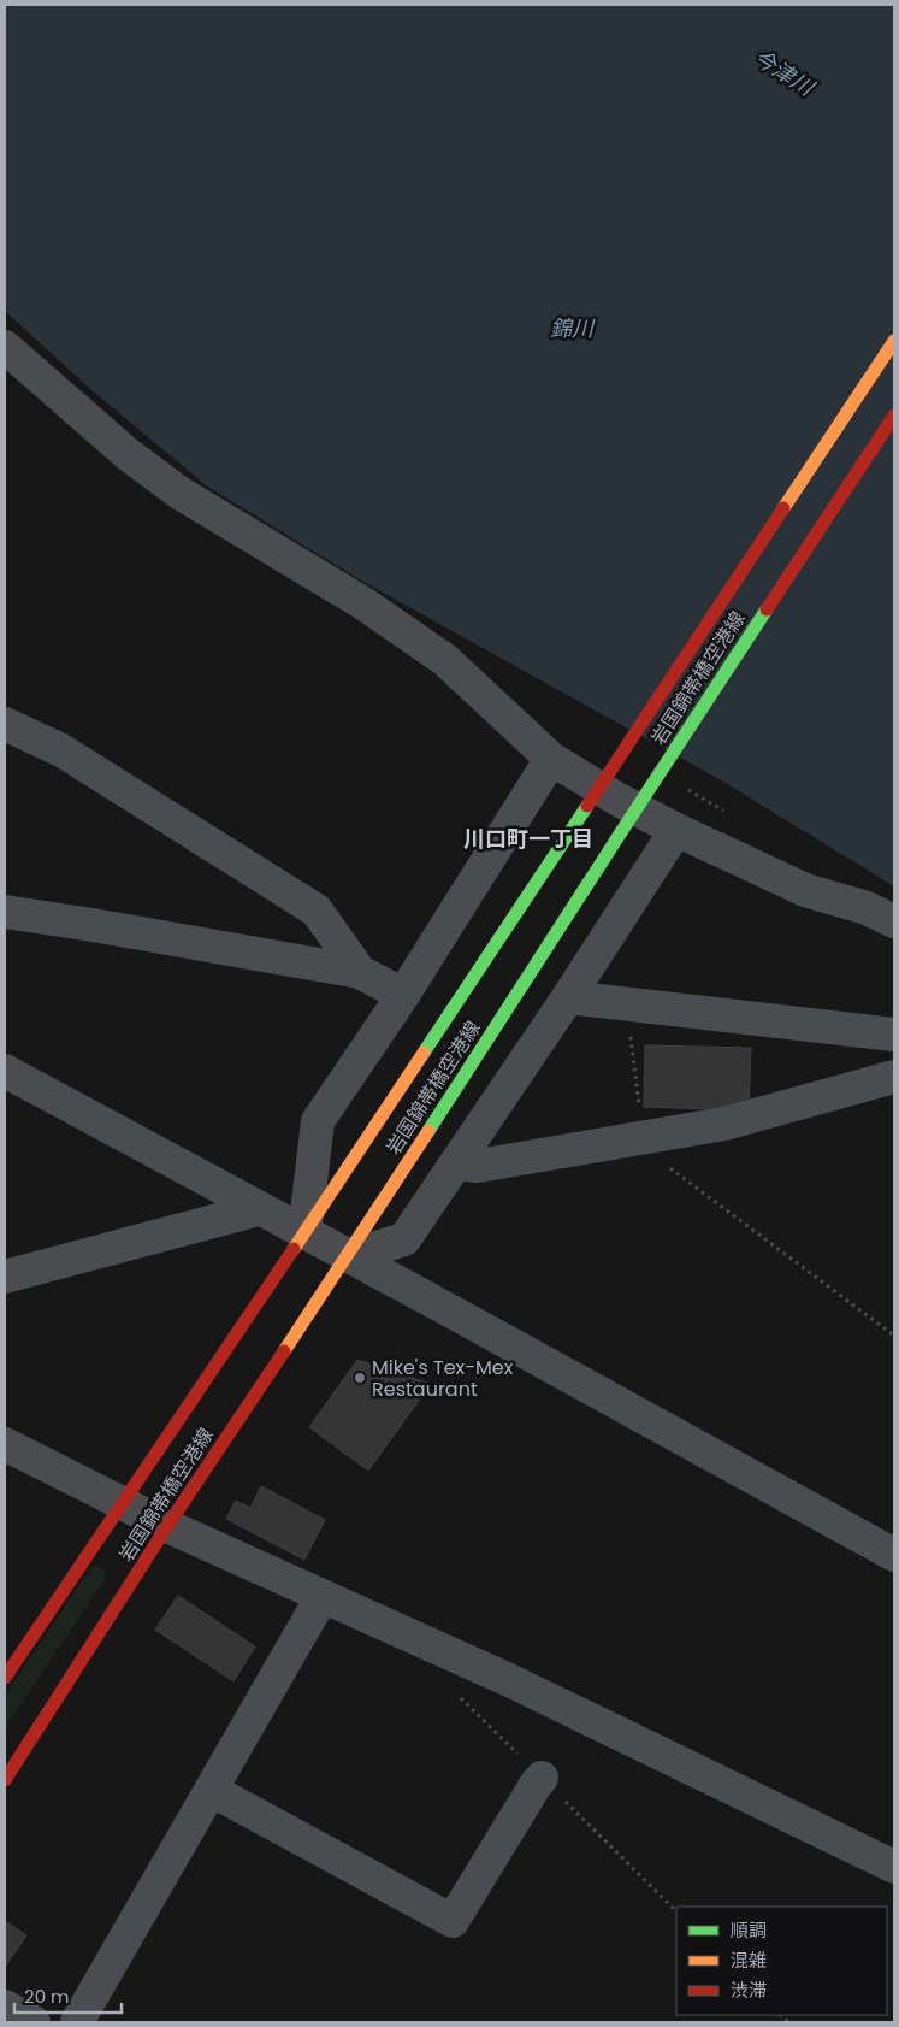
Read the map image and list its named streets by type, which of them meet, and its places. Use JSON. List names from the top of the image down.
{
  "streets": {
    "main road": ["岩国錦帯橋空港線"]
  },
  "districts": ["川口町一丁目"],
  "water": ["今津川", "錦川"],
  "places": ["Mike's Tex-Mex Restaurant"],
  "legend": ["順調", "混雑", "渋滞"],
  "scale_bar": "20 m"
}
